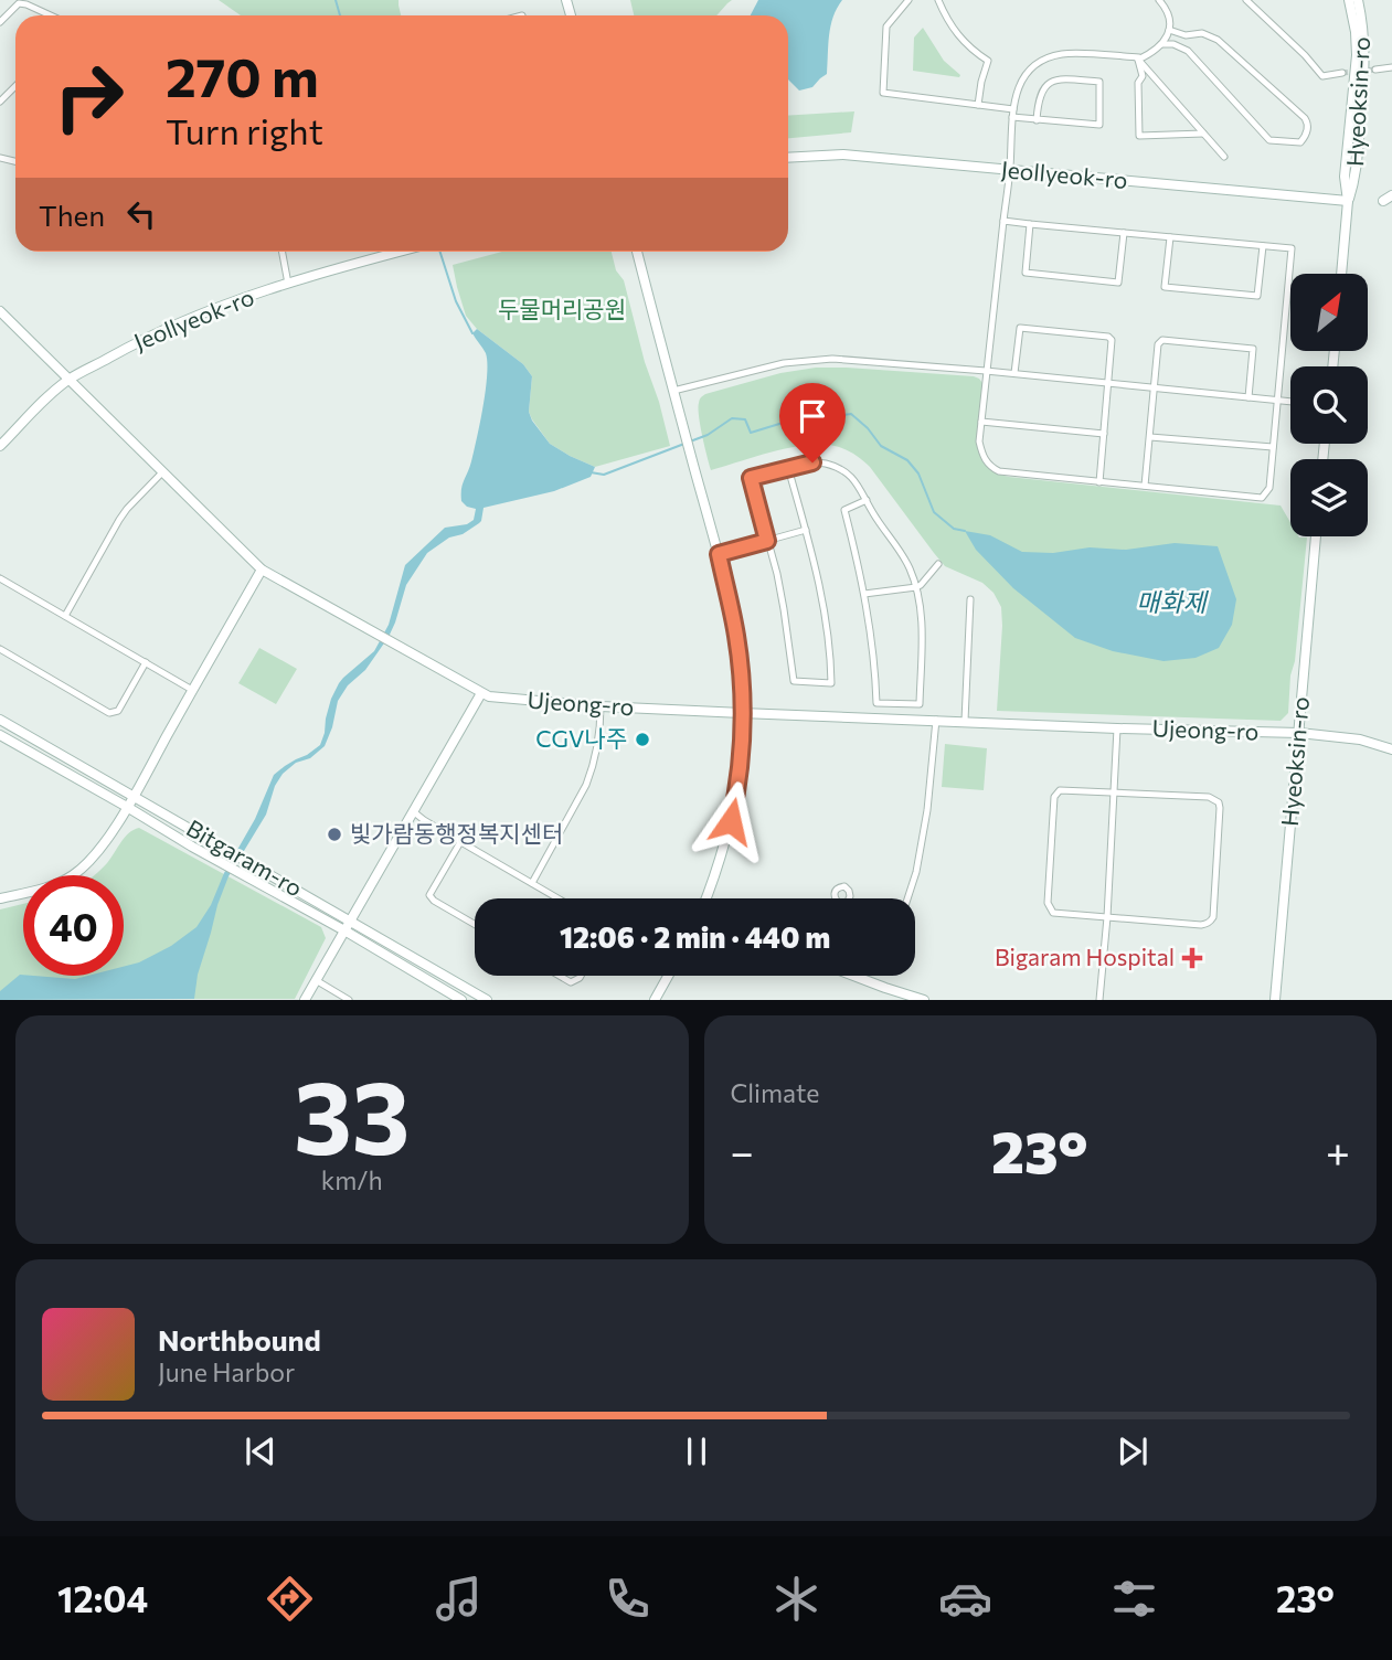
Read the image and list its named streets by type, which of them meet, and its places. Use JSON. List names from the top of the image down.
{
  "streets": {
    "street": [
      "Hyeoksin-ro",
      "Jeollyeok-ro",
      "Ujeong-ro",
      "Bitgaram-ro"
    ]
  },
  "crossings": [
    ["Hyeoksin-ro", "Jeollyeok-ro"],
    ["Hyeoksin-ro", "Ujeong-ro"],
    ["Jeollyeok-ro", "Ujeong-ro"]
  ],
  "water": ["매화제"],
  "parks": ["두물머리공원"],
  "places": {
    "other": ["CGV나주", "빛가람동행정복지센터"],
    "health": ["Bigaram Hospital"]
  },
  "north": "top right",
  "page": {
    "turn": ["270 m", "Turn right"],
    "then": "Then",
    "limit": "40",
    "trip": "12:06 · 2 min · 440 m",
    "tile": [
      ["33", "km/h"],
      "Climate"
    ],
    "heat": ["−", "23°", "+"],
    "song": ["Northbound", "June Harbor"],
    "tabs": ["12:04", "23°"]
  }
}
